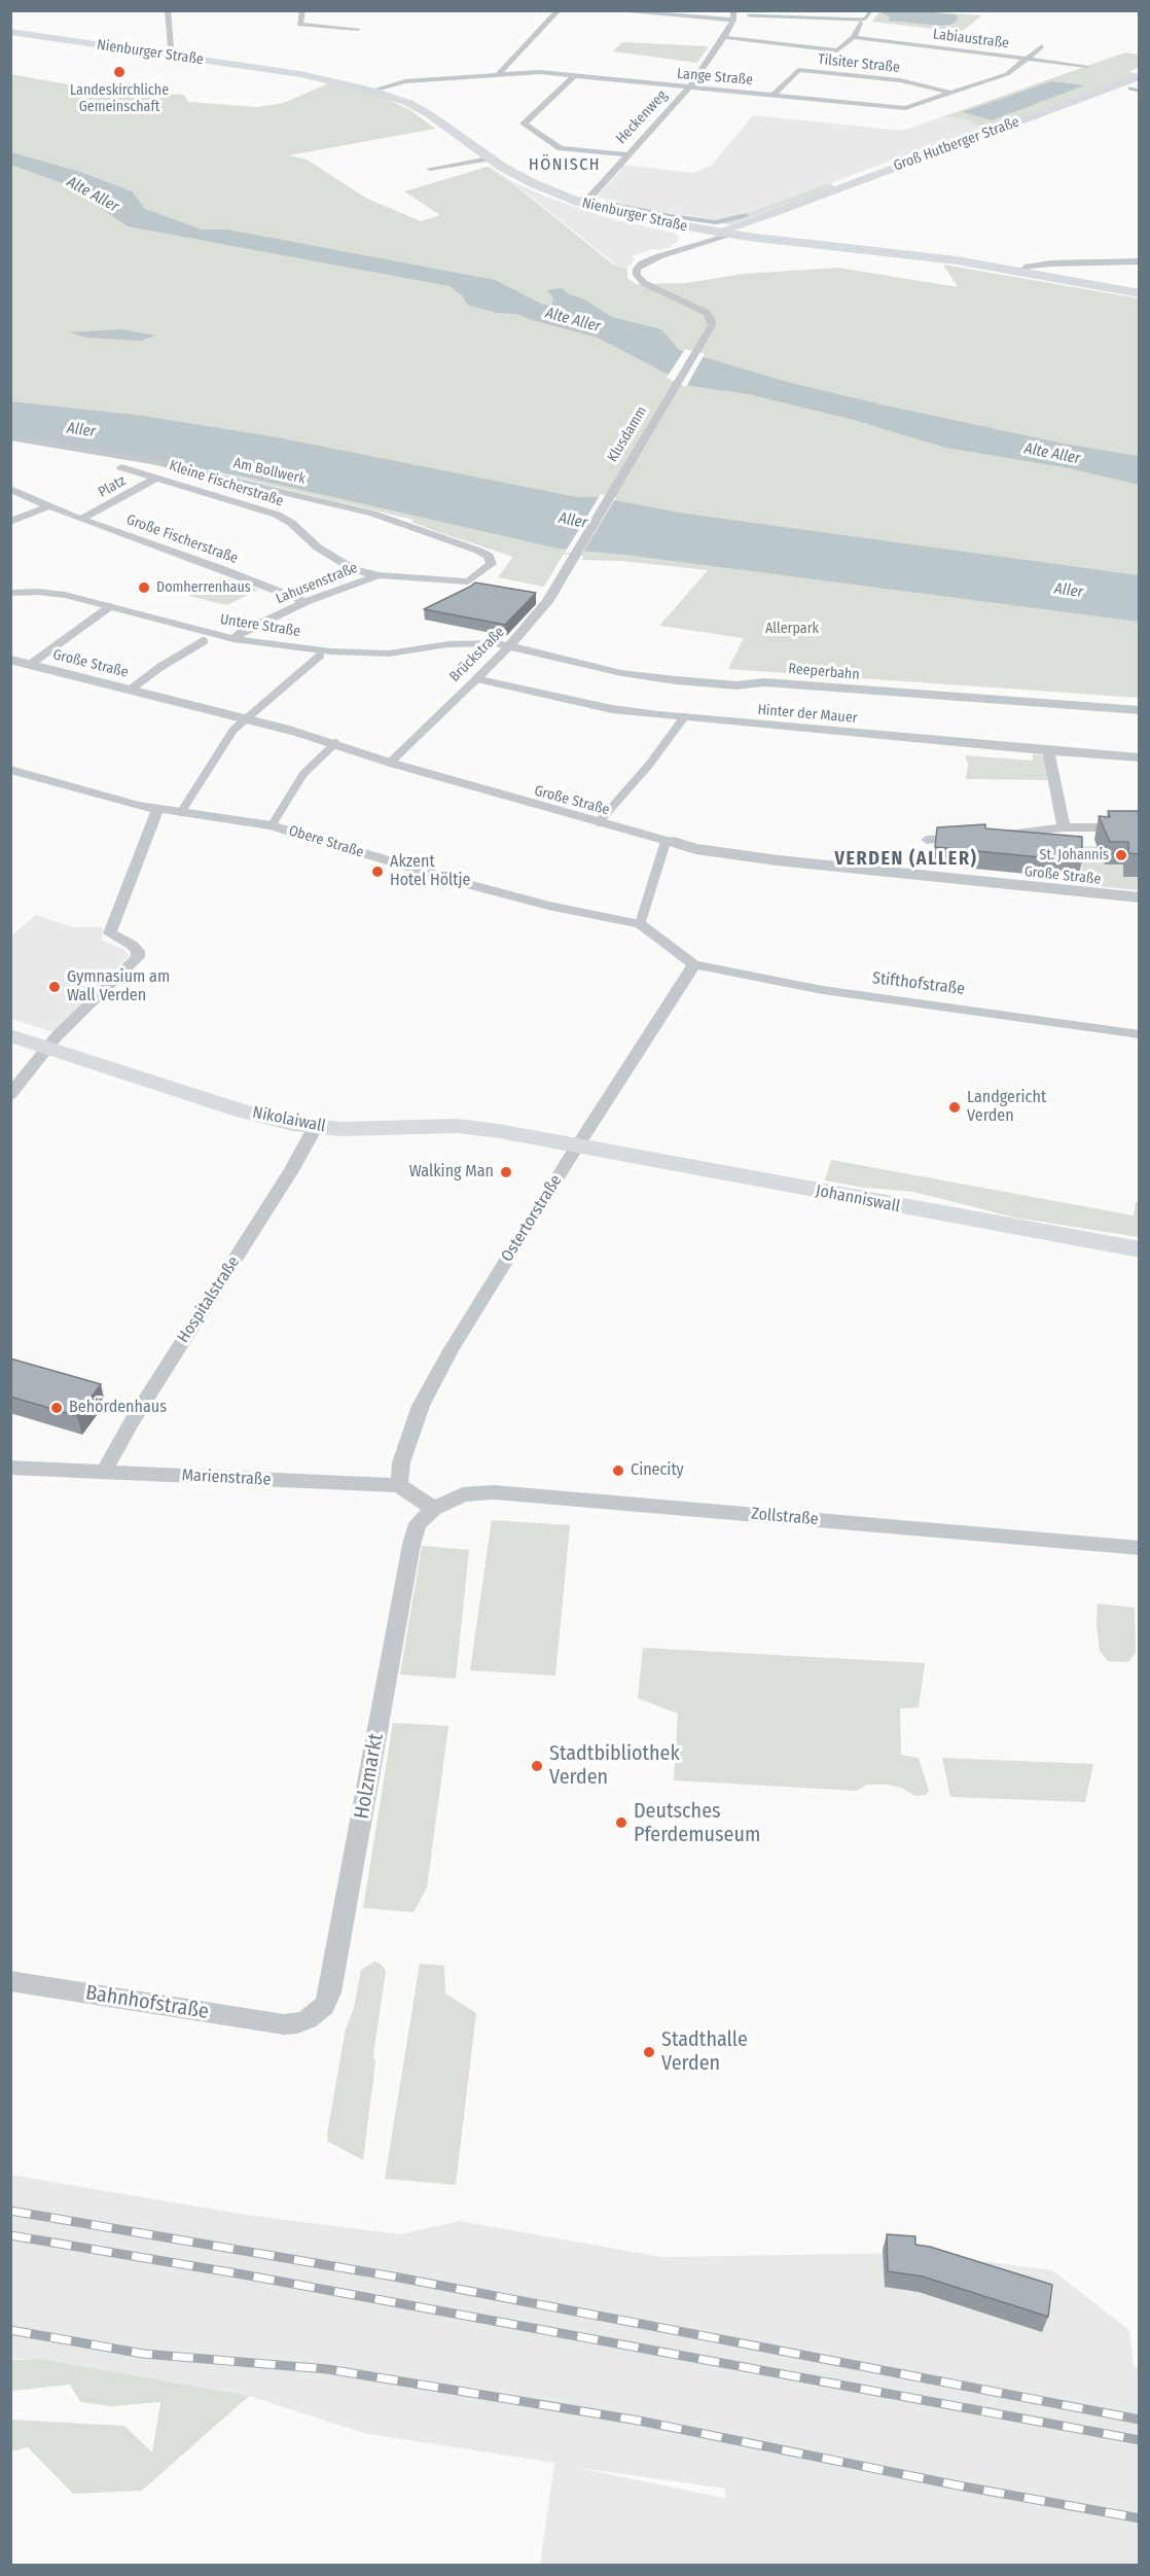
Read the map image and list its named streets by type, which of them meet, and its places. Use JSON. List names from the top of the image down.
{
  "streets": {
    "main road": [
      "Nienburger Straße",
      "Groß Hutberger Straße",
      "Nikolaiwall",
      "Johanniswall"
    ],
    "street": [
      "Labiaustraße",
      "Tilsiter Straße",
      "Lange Straße",
      "Heckenweg",
      "Klusdamm",
      "Am Bollwerk",
      "Kleine Fischerstraße",
      "Platz",
      "Große Fischerstraße",
      "Lahusenstraße",
      "Untere Straße",
      "Brückstraße",
      "Große Straße",
      "Reeperbahn",
      "Hinter der Mauer",
      "Obere Straße",
      "Stifthofstraße",
      "Ostertorstraße",
      "Hospitalstraße",
      "Marienstraße",
      "Zollstraße",
      "Holzmarkt",
      "Bahnhofstraße"
    ]
  },
  "crossings": [
    ["Labiaustraße", "Lange Straße"],
    ["Nienburger Straße", "Lange Straße"],
    ["Nienburger Straße", "Heckenweg"],
    ["Nienburger Straße", "Groß Hutberger Straße"],
    ["Tilsiter Straße", "Lange Straße"],
    ["Lange Straße", "Heckenweg"],
    ["Groß Hutberger Straße", "Klusdamm"],
    ["Klusdamm", "Brückstraße"],
    ["Am Bollwerk", "Kleine Fischerstraße"],
    ["Kleine Fischerstraße", "Platz"],
    ["Kleine Fischerstraße", "Lahusenstraße"],
    ["Platz", "Große Fischerstraße"],
    ["Große Fischerstraße", "Lahusenstraße"],
    ["Lahusenstraße", "Untere Straße"],
    ["Untere Straße", "Brückstraße"],
    ["Untere Straße", "Reeperbahn"],
    ["Brückstraße", "Große Straße"],
    ["Brückstraße", "Reeperbahn"],
    ["Brückstraße", "Hinter der Mauer"],
    ["Stifthofstraße", "Ostertorstraße"],
    ["Nikolaiwall", "Johanniswall"],
    ["Nikolaiwall", "Ostertorstraße"],
    ["Nikolaiwall", "Hospitalstraße"],
    ["Johanniswall", "Ostertorstraße"],
    ["Ostertorstraße", "Marienstraße"],
    ["Hospitalstraße", "Marienstraße"],
    ["Zollstraße", "Holzmarkt"],
    ["Holzmarkt", "Bahnhofstraße"]
  ],
  "districts": ["HÖNISCH", "VERDEN (ALLER)"],
  "water": ["Alte Aller", "Aller"],
  "parks": ["Allerpark"],
  "places": [
    "Landeskirchliche Gemeinschaft",
    "Domherrenhaus",
    "St. Johannis",
    "Akzent Hotel Höltje",
    "Gymnasium am Wall Verden",
    "Landgericht Verden",
    "Walking Man",
    "Behördenhaus",
    "Cinecity",
    "Stadtbibliothek Verden",
    "Deutsches Pferdemuseum",
    "Stadthalle Verden"
  ]
}
